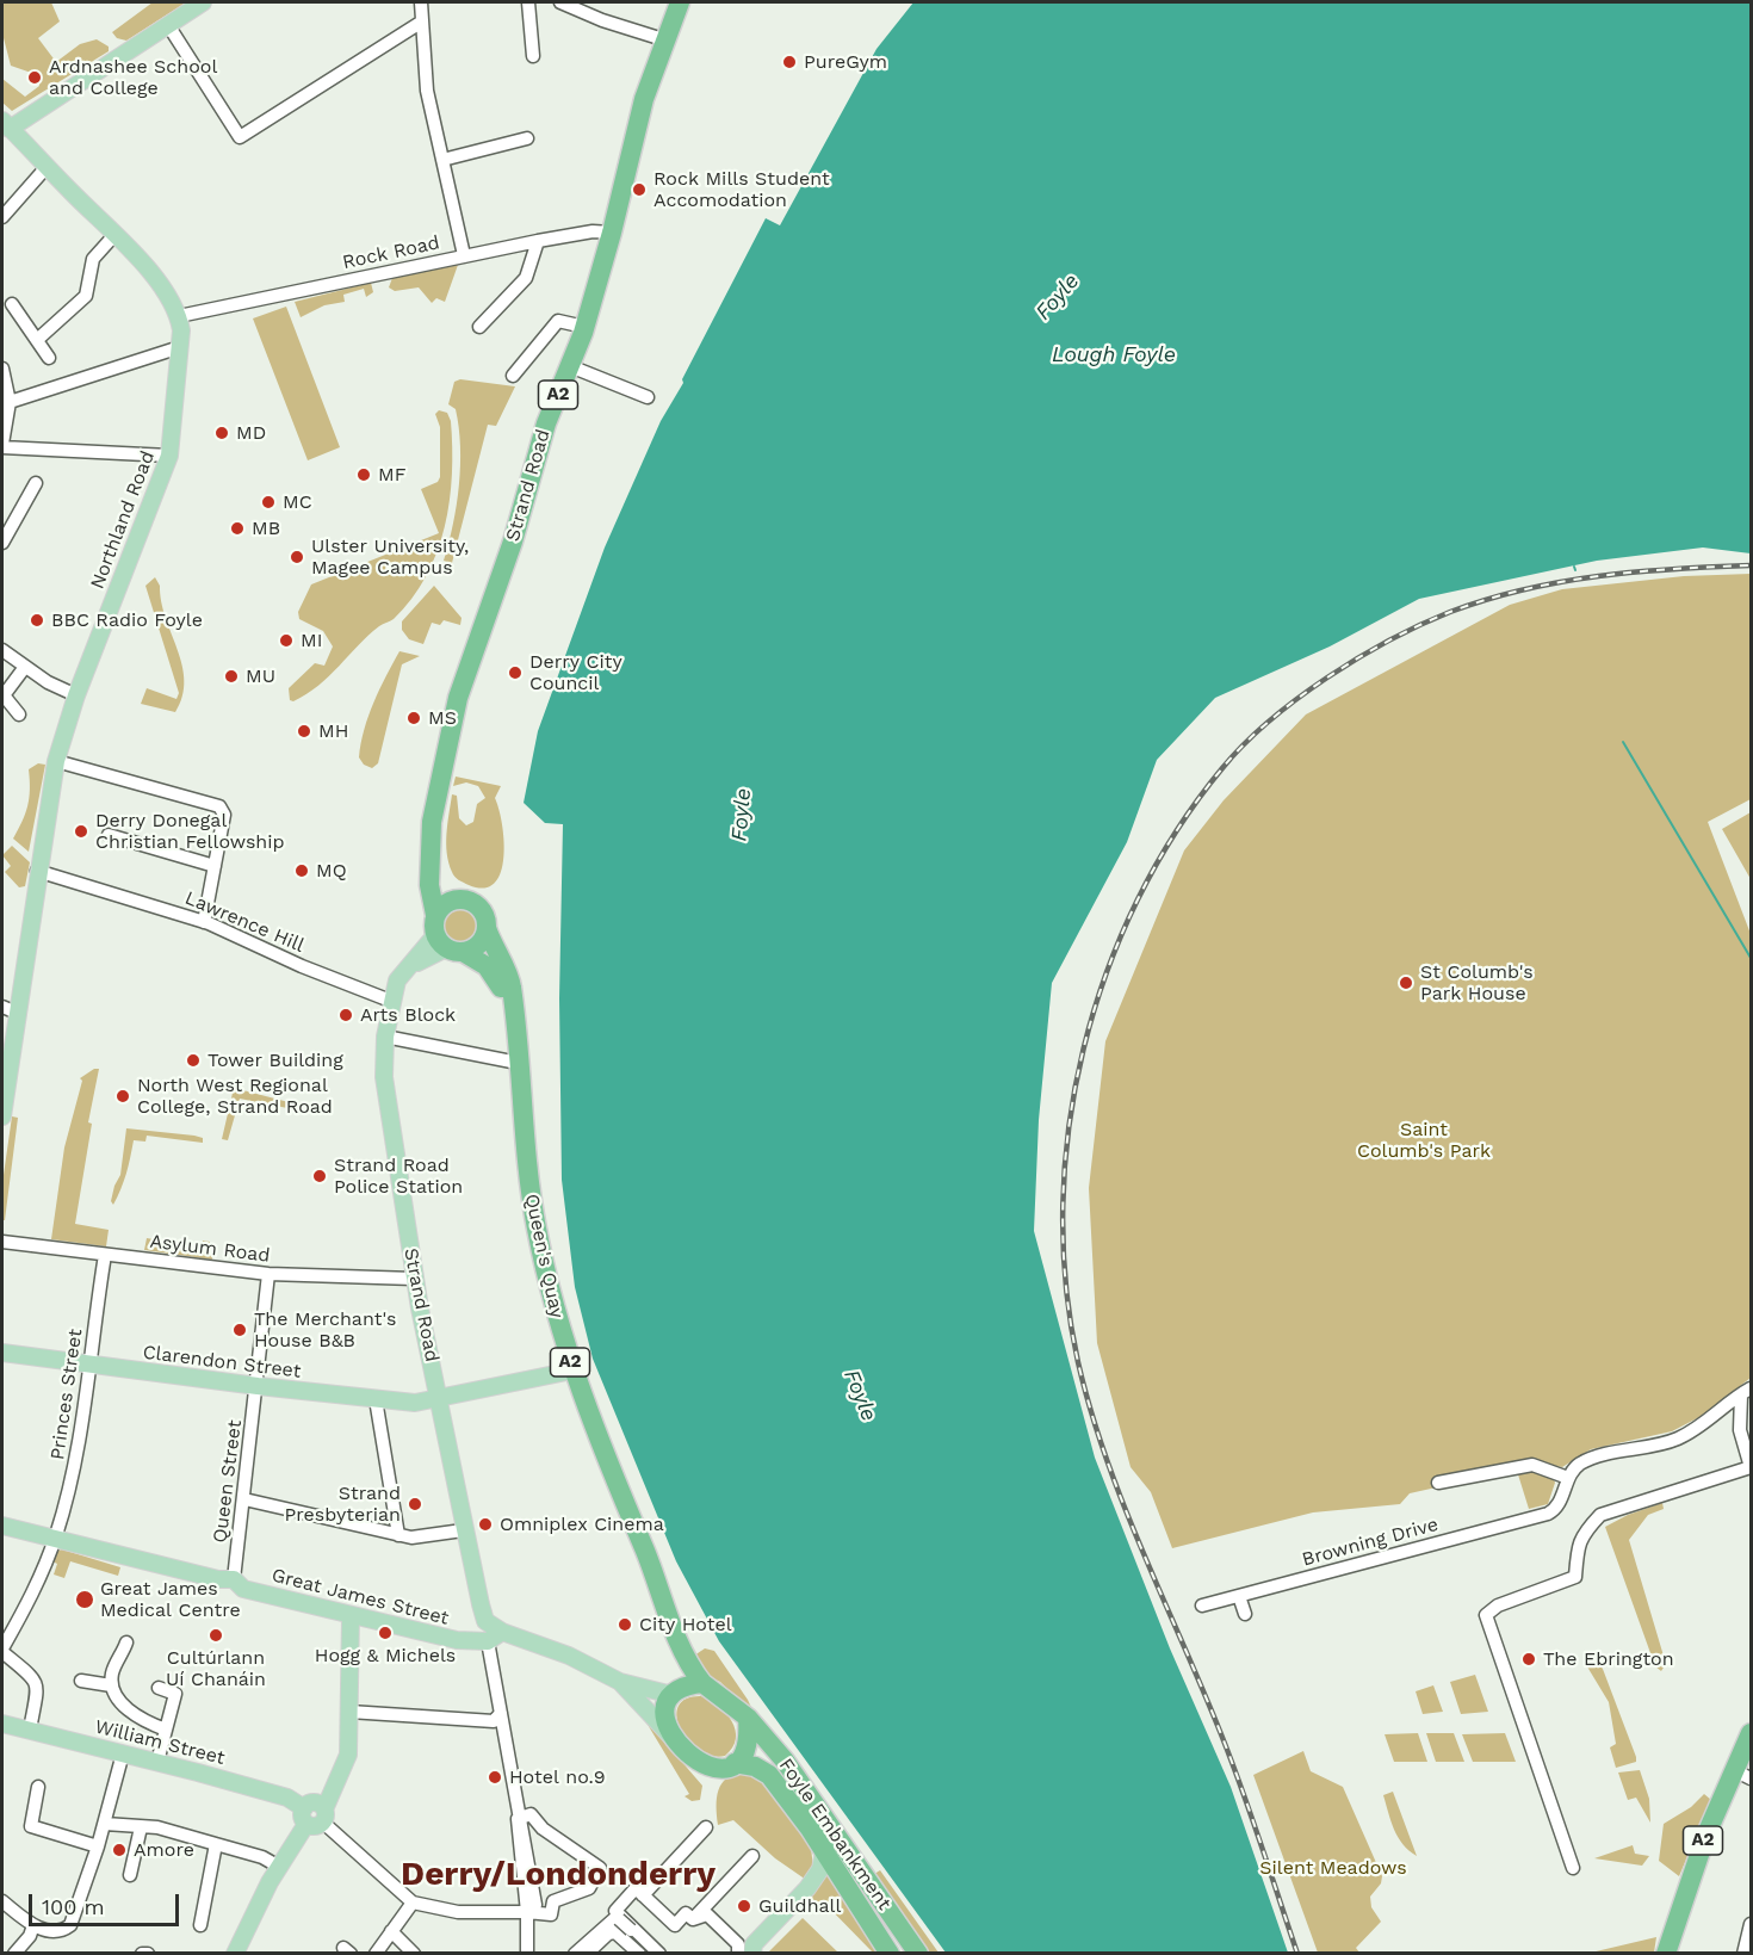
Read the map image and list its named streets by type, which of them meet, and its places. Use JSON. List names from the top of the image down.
{
  "streets": {
    "highway": [
      "A2",
      "Strand Road",
      "Queen's Quay",
      "Foyle Embankment"
    ],
    "main road": [
      "Northland Road",
      "Clarendon Street",
      "Great James Street",
      "William Street"
    ],
    "street": [
      "Rock Road",
      "Lawrence Hill",
      "Asylum Road",
      "Princes Street",
      "Queen Street",
      "Browning Drive"
    ]
  },
  "crossings": [
    ["Rock Road", "Strand Road"],
    ["Rock Road", "Northland Road"],
    ["A2", "Strand Road"],
    ["A2", "Queen's Quay"],
    ["A2", "Foyle Embankment"],
    ["Strand Road", "Lawrence Hill"],
    ["Strand Road", "Asylum Road"],
    ["Strand Road", "Queen's Quay"],
    ["Strand Road", "Clarendon Street"],
    ["Northland Road", "Lawrence Hill"],
    ["Asylum Road", "Princes Street"],
    ["Asylum Road", "Queen Street"],
    ["Queen's Quay", "Clarendon Street"],
    ["Queen's Quay", "Foyle Embankment"],
    ["Clarendon Street", "Princes Street"],
    ["Clarendon Street", "Queen Street"],
    ["Princes Street", "Great James Street"],
    ["Queen Street", "Great James Street"]
  ],
  "districts": ["Derry/Londonderry"],
  "water": ["Foyle", "Lough Foyle"],
  "parks": ["Saint Columb's Park", "Silent Meadows"],
  "places": [
    "PureGym",
    "Ardnashee School and College",
    "Rock Mills Student Accomodation",
    "MD",
    "MF",
    "MC",
    "MB",
    "Ulster University, Magee Campus",
    "BBC Radio Foyle",
    "MI",
    "Derry City Council",
    "MU",
    "MS",
    "MH",
    "Derry Donegal Christian Fellowship",
    "MQ",
    "St Columb's Park House",
    "Arts Block",
    "Tower Building",
    "North West Regional College, Strand Road",
    "Strand Road Police Station",
    "The Merchant's House B&B",
    "Strand Presbyterian",
    "Omniplex Cinema",
    "Great James Medical Centre",
    "City Hotel",
    "Hogg & Michels",
    "Cultúrlann Uí Chanáin",
    "The Ebrington",
    "Hotel no.9",
    "Amore",
    "Guildhall"
  ],
  "scale_bar": "100 m"
}
